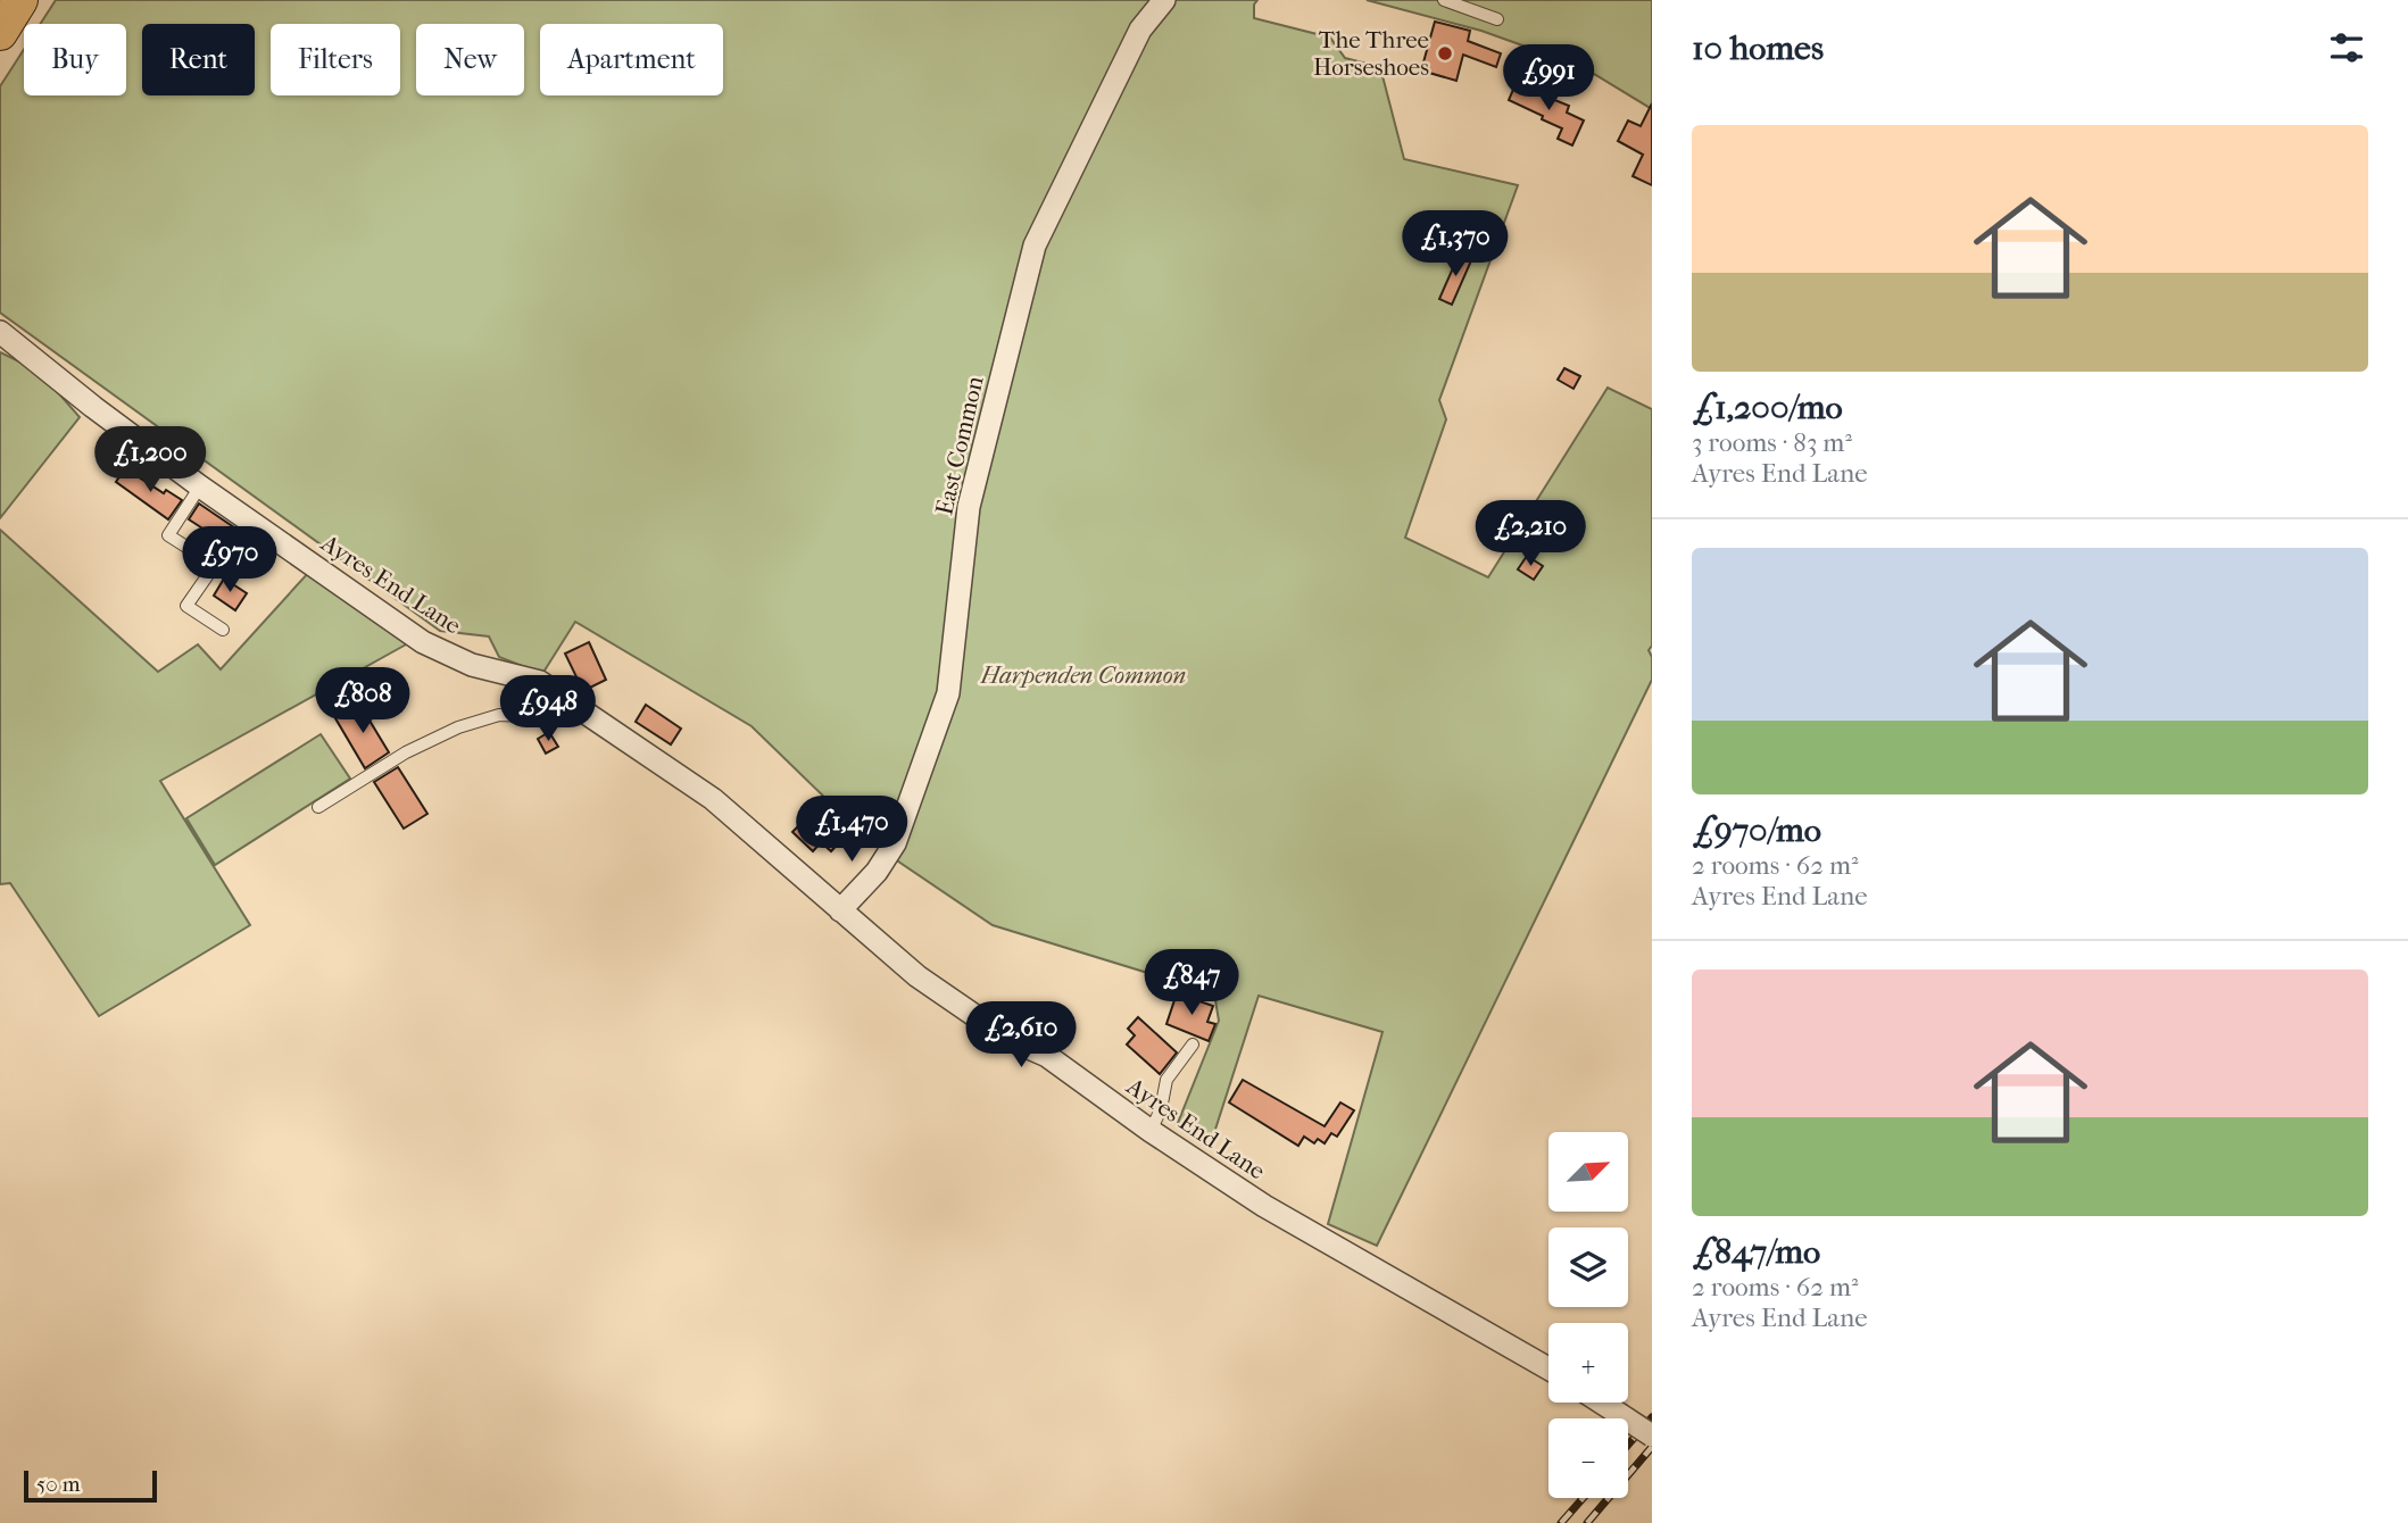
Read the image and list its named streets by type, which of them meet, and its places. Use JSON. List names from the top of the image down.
{
  "streets": {
    "street": ["East Common", "Ayres End Lane"]
  },
  "crossings": [
    ["East Common", "Ayres End Lane"]
  ],
  "parks": ["Harpenden Common"],
  "places": ["The Three Horseshoes"],
  "scale_bar": "50 m",
  "north": "top right",
  "page": {
    "heading": "10 homes",
    "chip": [
      "Buy",
      "Rent",
      "Filters",
      "New",
      "Apartment"
    ],
    "price": [
      "£991",
      "£1,370",
      "£1,200",
      "£2,210",
      "£970",
      "£808",
      "£948",
      "£1,470",
      "£847",
      "£2,610"
    ],
    "list": [
      {
        "name": "£1,200/mo",
        "note": "3 rooms · 83 m² · Ayres End Lane"
      },
      {
        "name": "£970/mo",
        "note": "2 rooms · 62 m² · Ayres End Lane"
      },
      {
        "name": "£847/mo",
        "note": "2 rooms · 62 m² · Ayres End Lane"
      }
    ],
    "map_buttons": ["+", "−"],
    "scale": "50 m"
  }
}
